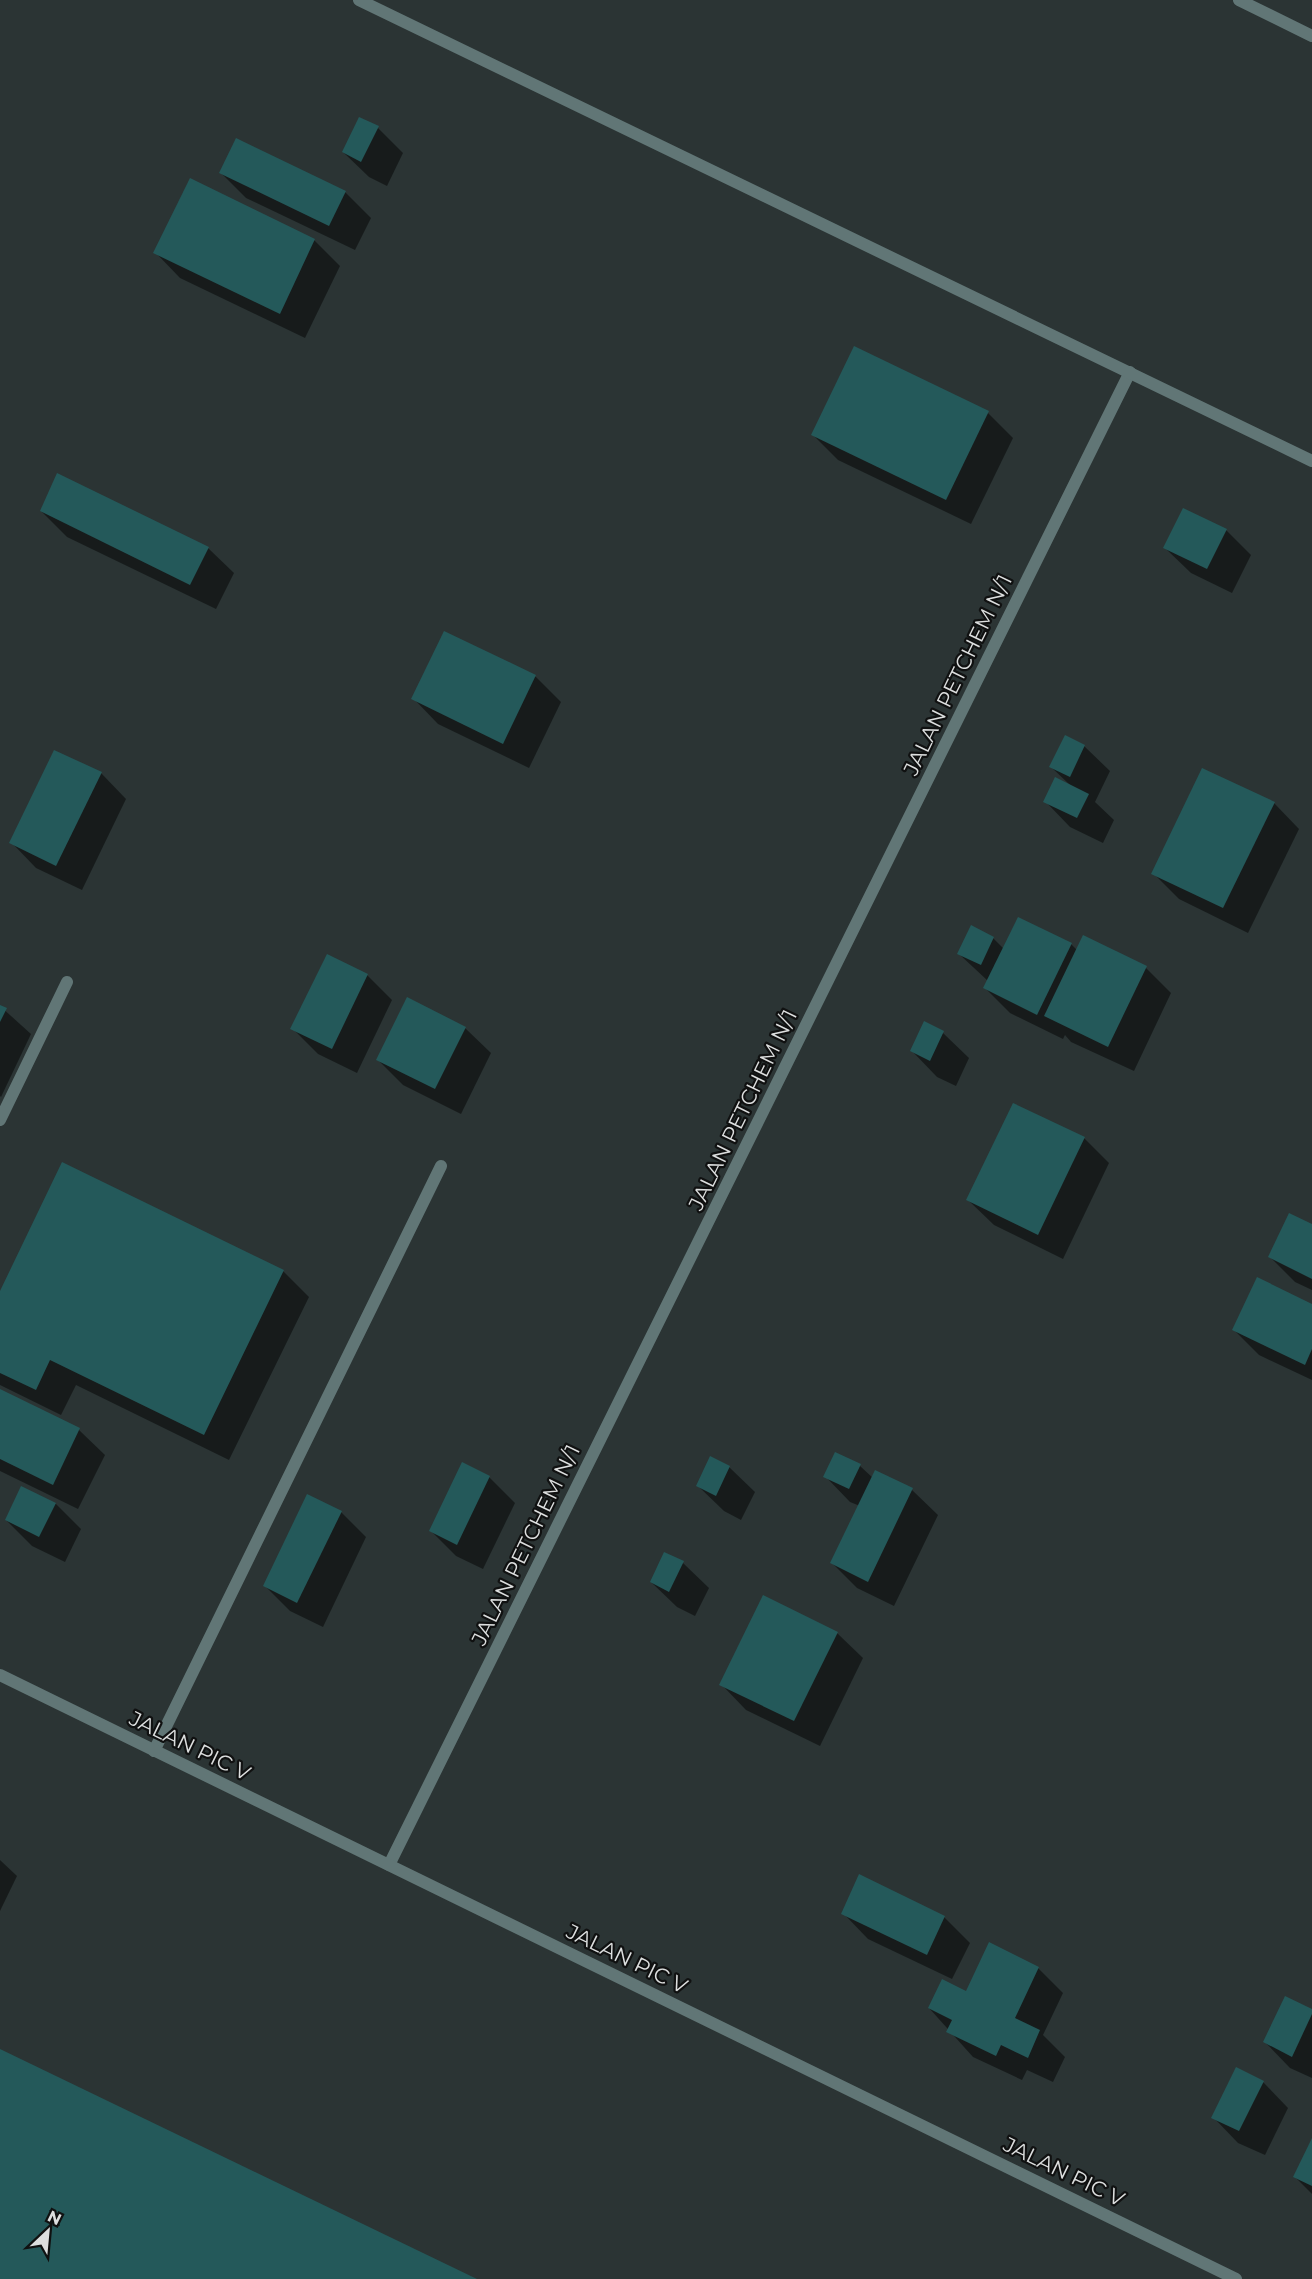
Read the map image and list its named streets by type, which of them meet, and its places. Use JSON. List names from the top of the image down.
{
  "streets": {
    "street": ["JALAN PETCHEM N/1", "JALAN PIC V"]
  },
  "crossings": [
    ["JALAN PETCHEM N/1", "JALAN PIC V"]
  ],
  "north": "top right"
}
